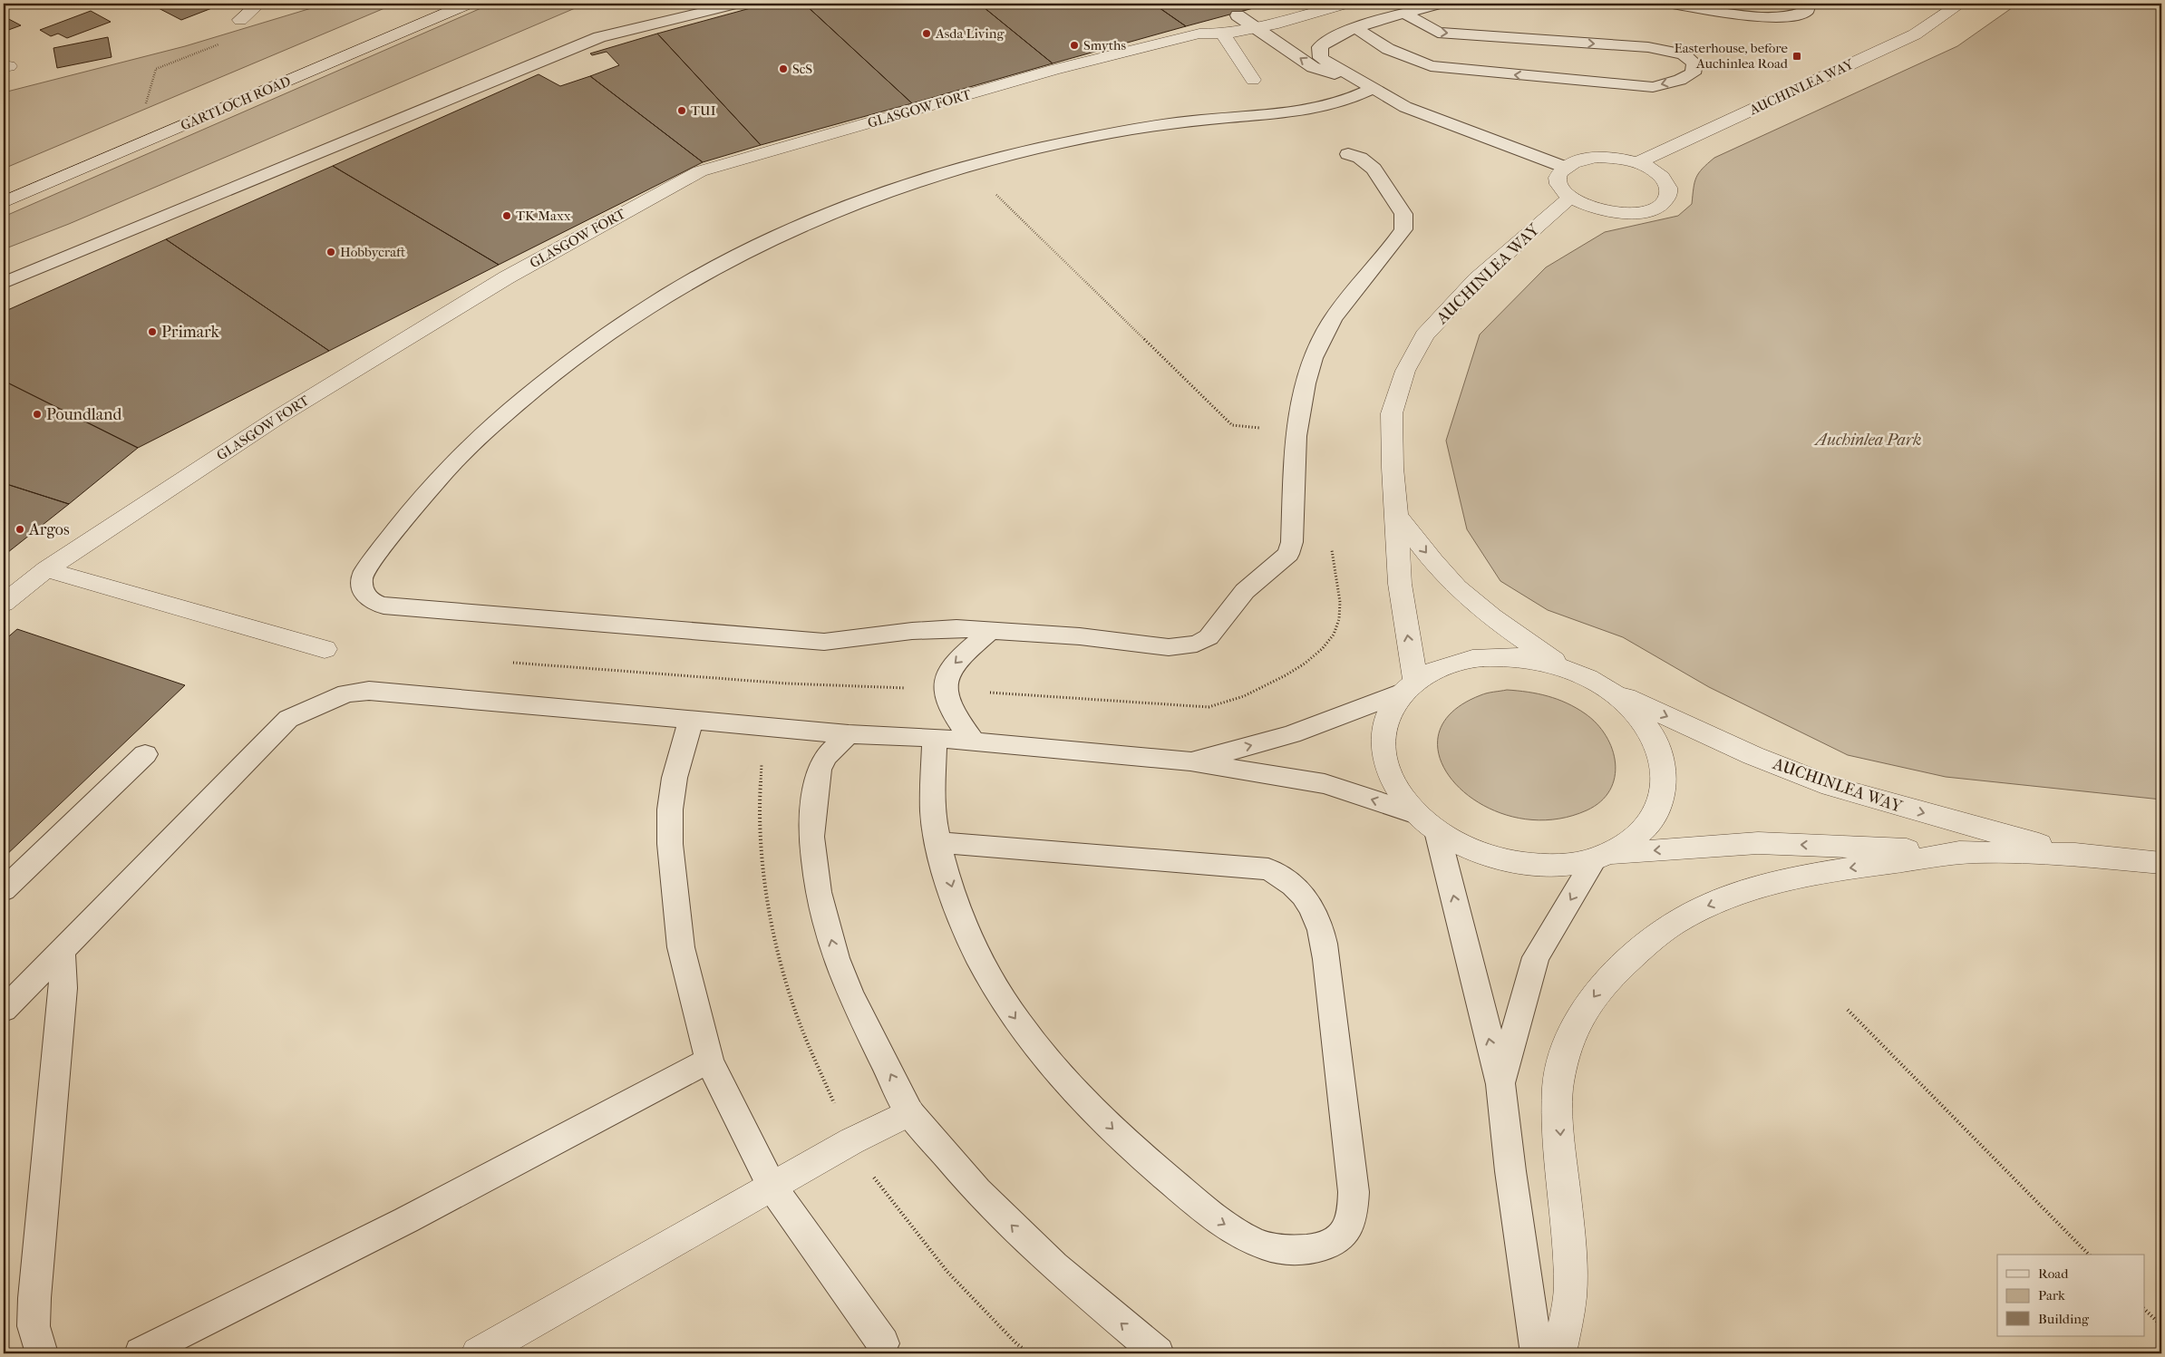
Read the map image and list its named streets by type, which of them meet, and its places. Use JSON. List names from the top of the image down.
{
  "streets": {
    "street": ["AUCHINLEA WAY", "GARTLOCH ROAD", "GLASGOW FORT"]
  },
  "parks": ["Auchinlea Park"],
  "places": {
    "other": [
      "Asda Living",
      "Smyths",
      "ScS",
      "TUI",
      "TK Maxx",
      "Hobbycraft",
      "Primark",
      "Poundland",
      "Argos"
    ],
    "transit": ["Easterhouse, before Auchinlea Road"]
  },
  "legend": ["Road", "Park", "Building"]
}
